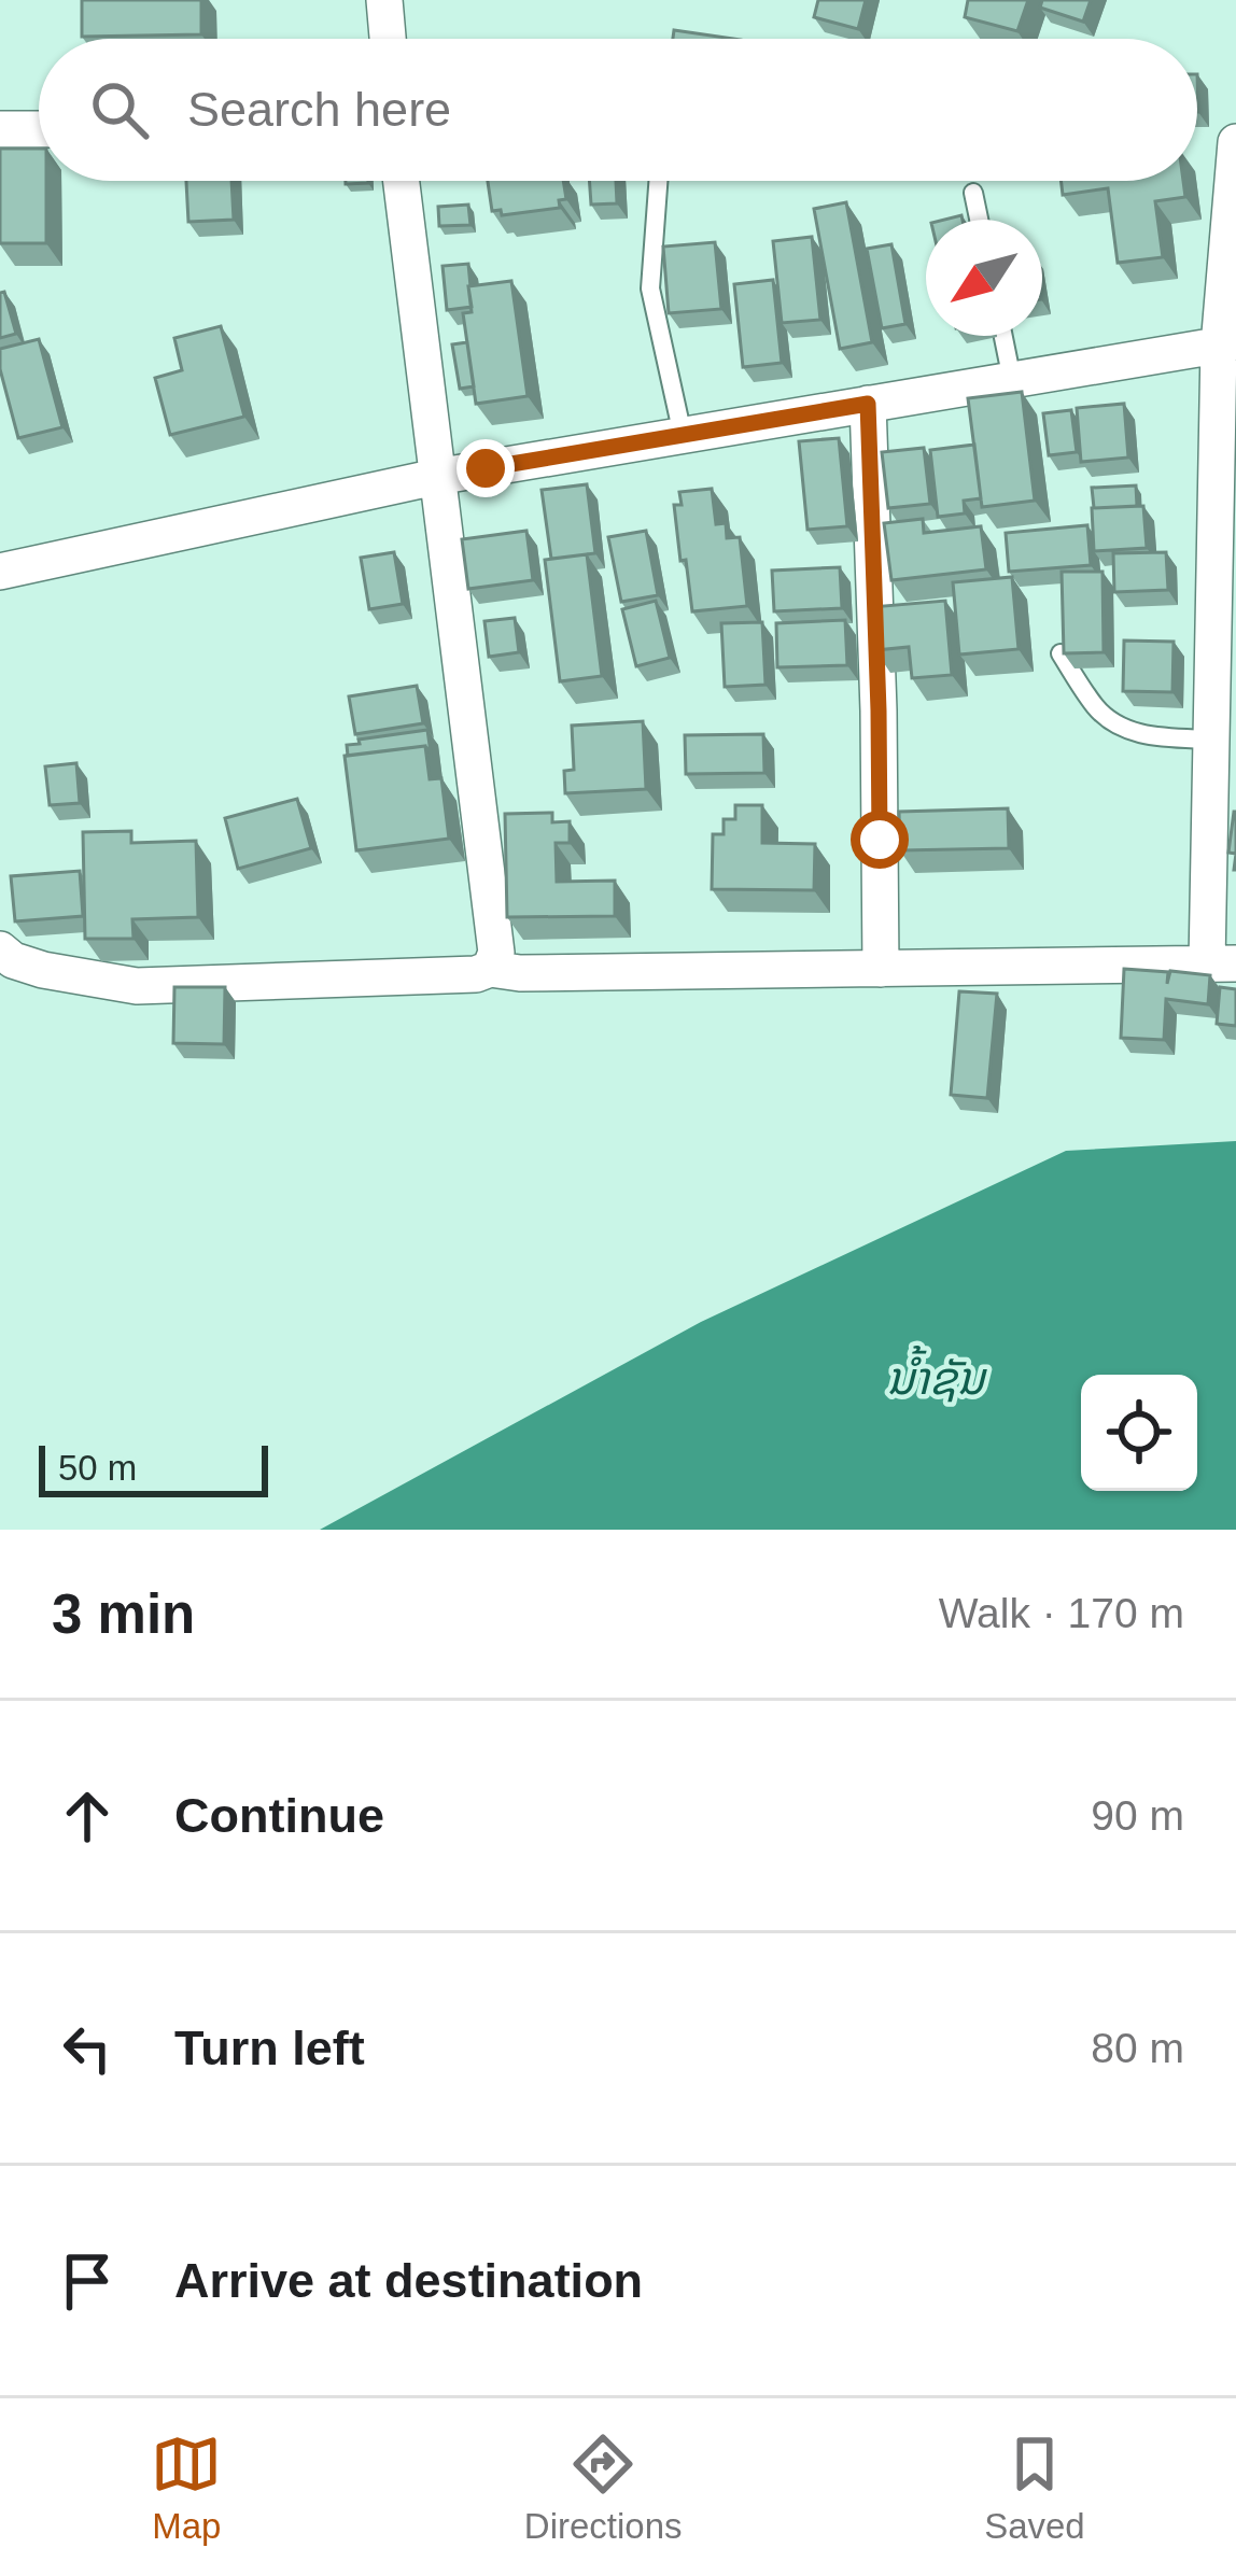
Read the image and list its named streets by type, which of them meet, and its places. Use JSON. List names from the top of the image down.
{
  "water": ["ນ້ຳຊັນ"],
  "scale_bar": "50 m",
  "north": "bottom left",
  "page": {
    "search": "Search here",
    "scale": "50 m",
    "heading": ["3 min", "Walk · 170 m"],
    "list": [
      ["Continue", "90 m"],
      ["Turn left", "80 m"],
      "Arrive at destination"
    ],
    "nav": ["Map", "Directions", "Saved"]
  }
}
